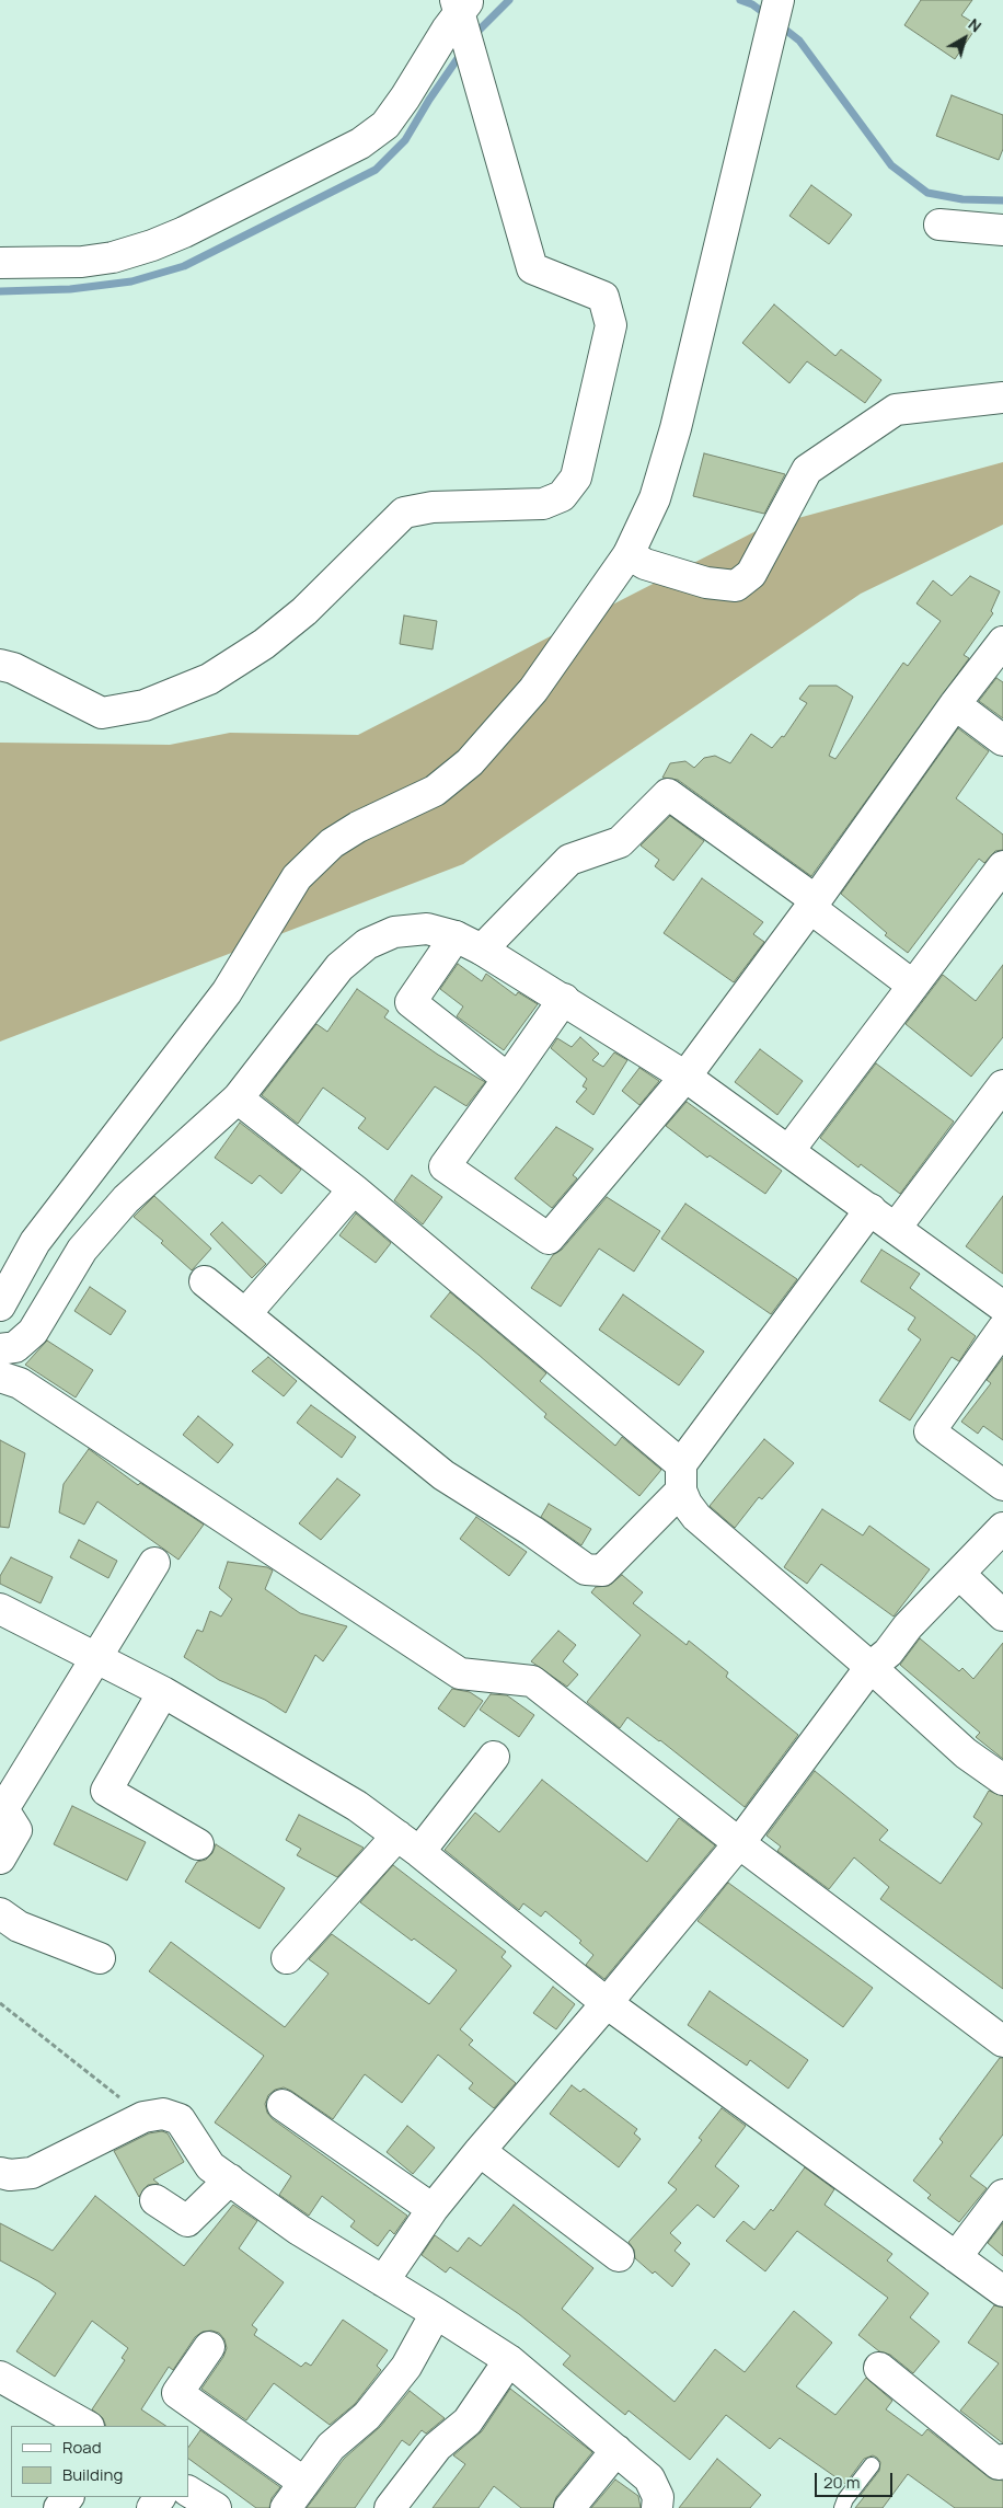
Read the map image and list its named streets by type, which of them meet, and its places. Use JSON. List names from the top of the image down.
{
  "legend": ["Road", "Building"],
  "scale_bar": "20 m",
  "north": "top right"
}
